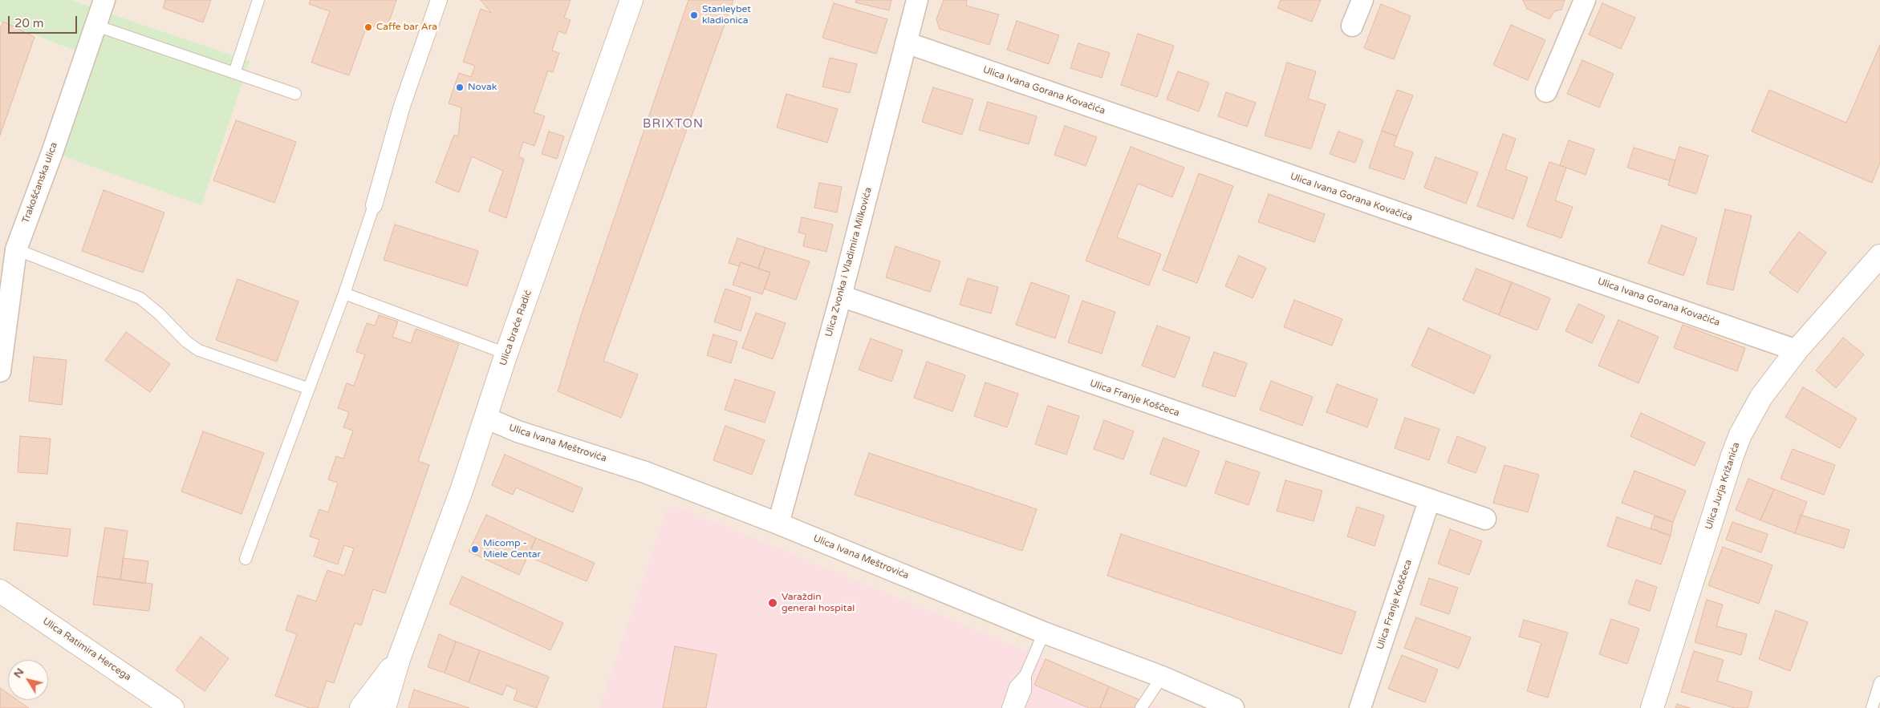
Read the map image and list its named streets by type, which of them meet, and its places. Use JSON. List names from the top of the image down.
{
  "streets": {
    "main road": ["Ulica braće Radić", "Ulica Jurja Križanića", "Ulica Ratimira Hercega"],
    "street": [
      "Ulica Ivana Gorana Kovačića",
      "Trakošćanska ulica",
      "Ulica Zvonka i Vladimira Milkovića",
      "Ulica Franje Koščeca",
      "Ulica Ivana Meštrovića"
    ]
  },
  "crossings": [
    ["Ulica Ivana Gorana Kovačića", "Ulica Zvonka i Vladimira Milkovića"],
    ["Ulica Ivana Gorana Kovačića", "Ulica Jurja Križanića"],
    ["Ulica Zvonka i Vladimira Milkovića", "Ulica Franje Koščeca"],
    ["Ulica Zvonka i Vladimira Milkovića", "Ulica Ivana Meštrovića"],
    ["Ulica braće Radić", "Ulica Ivana Meštrovića"]
  ],
  "districts": ["BRIXTON"],
  "places": [
    "Stanleybet kladionica",
    "Caffe bar Ara",
    "Novak",
    "Micomp - Miele Centar",
    "Varaždin general hospital"
  ],
  "scale_bar": "20 m",
  "north": "top left"
}
